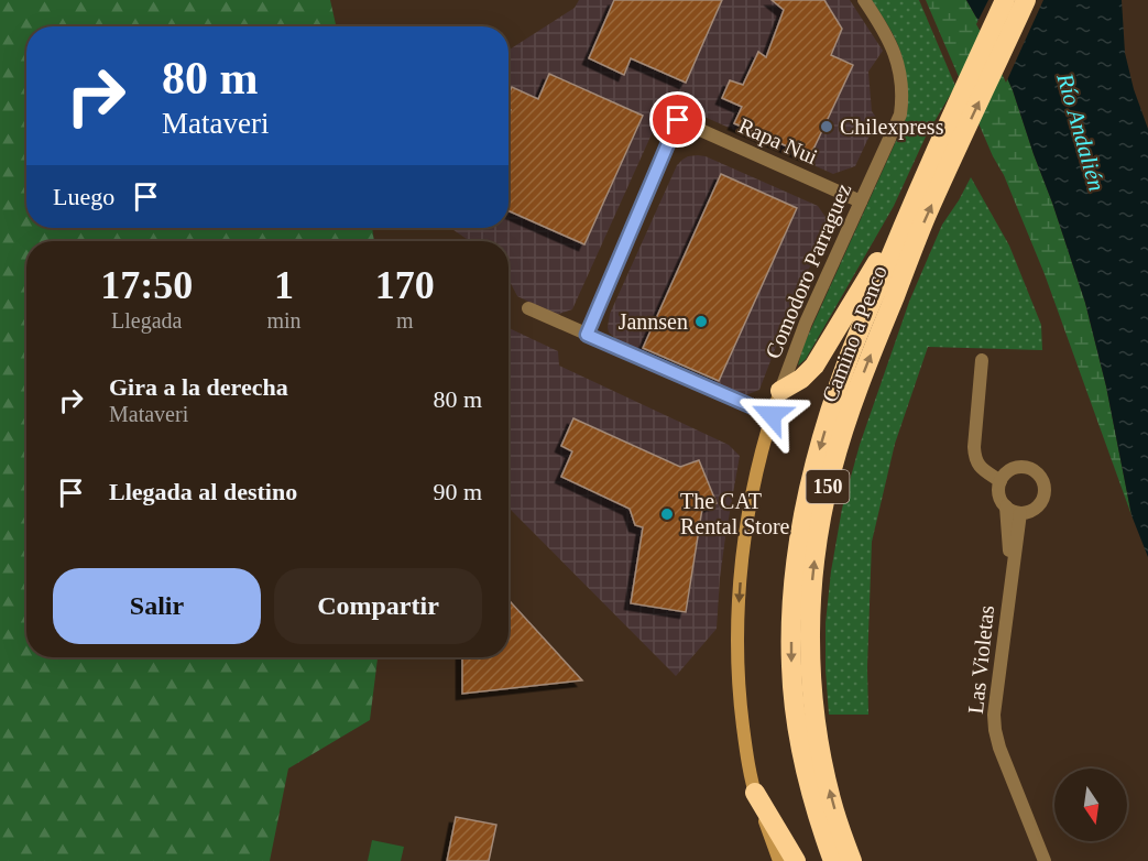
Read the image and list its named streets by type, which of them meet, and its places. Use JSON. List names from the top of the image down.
{
  "streets": {
    "highway": ["Camino a Penco", "150"],
    "street": ["Rapa Nui", "Comodoro Parraguez", "Las Violetas"]
  },
  "crossings": [
    ["Rapa Nui", "Comodoro Parraguez"]
  ],
  "one_way": ["Comodoro Parraguez"],
  "water": ["Río Andalién"],
  "places": ["Chilexpress", "Jannsen", "The CAT Rental Store"],
  "north": "bottom",
  "page": {
    "turn": ["80 m", "Mataveri"],
    "then": "Luego",
    "eta": [
      "17:50",
      "Llegada",
      "1",
      "min",
      "170",
      "m"
    ],
    "list": [
      {
        "name": "Gira a la derecha",
        "note": "Mataveri",
        "value": "80 m"
      },
      {
        "name": "Llegada al destino",
        "value": "90 m"
      }
    ],
    "buttons": ["Salir", "Compartir"]
  }
}
